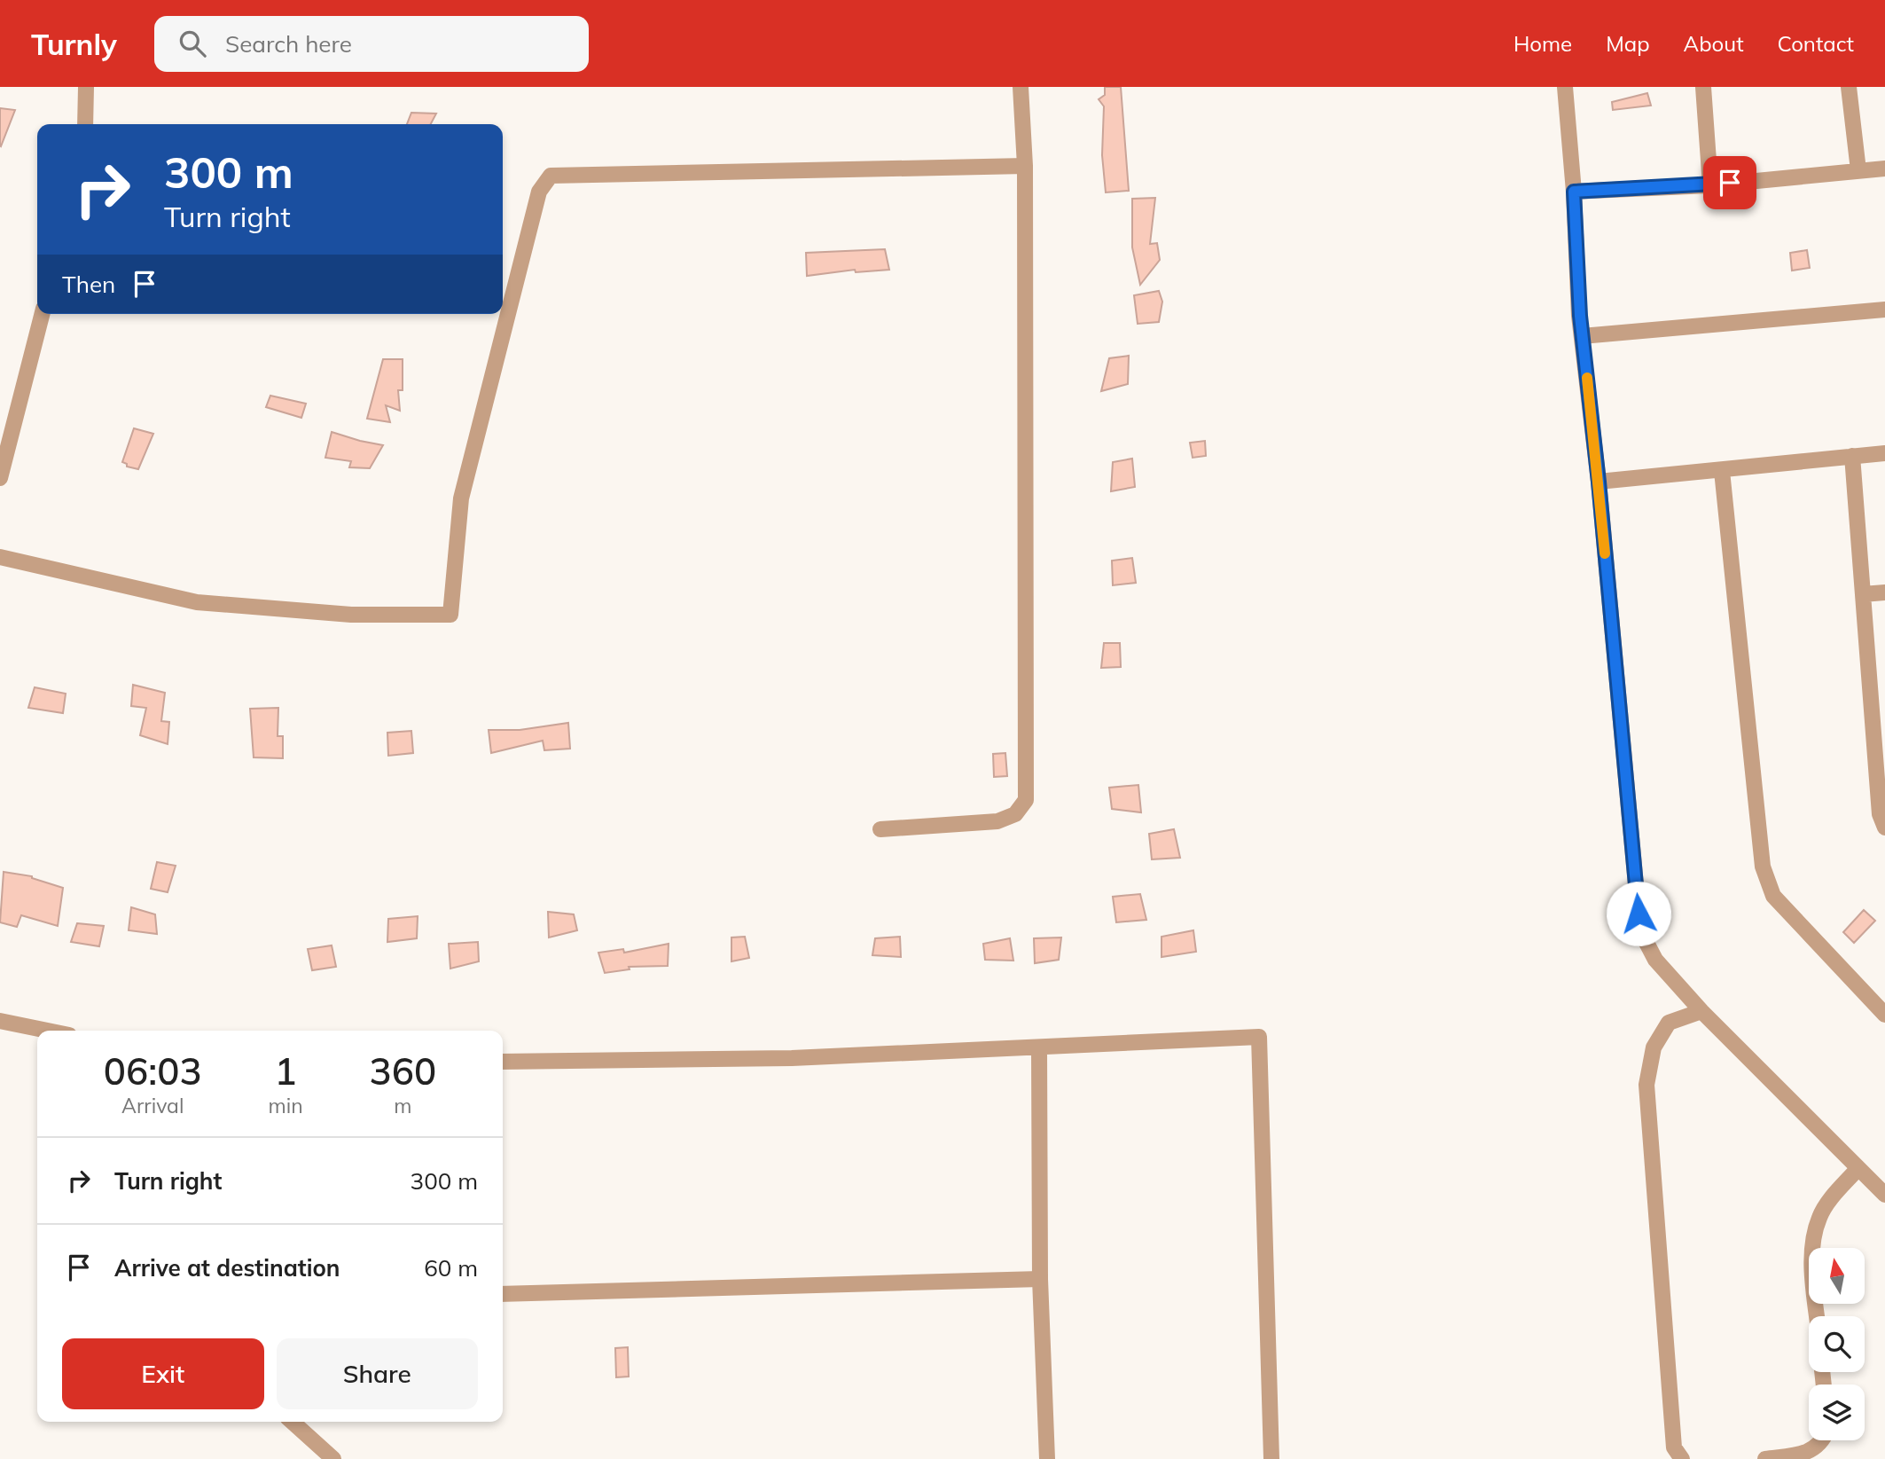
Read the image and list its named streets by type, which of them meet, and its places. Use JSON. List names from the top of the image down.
{
  "north": "top",
  "page": {
    "header": "Turnly",
    "search": "Search here",
    "nav": [
      "Home",
      "Map",
      "About",
      "Contact"
    ],
    "turn": ["300 m", "Turn right"],
    "then": "Then",
    "eta": [
      "06:03",
      "Arrival",
      "1",
      "min",
      "360",
      "m"
    ],
    "list": [
      {
        "name": "Turn right",
        "value": "300 m"
      },
      {
        "name": "Arrive at destination",
        "value": "60 m"
      }
    ],
    "buttons": ["Exit", "Share"]
  }
}
